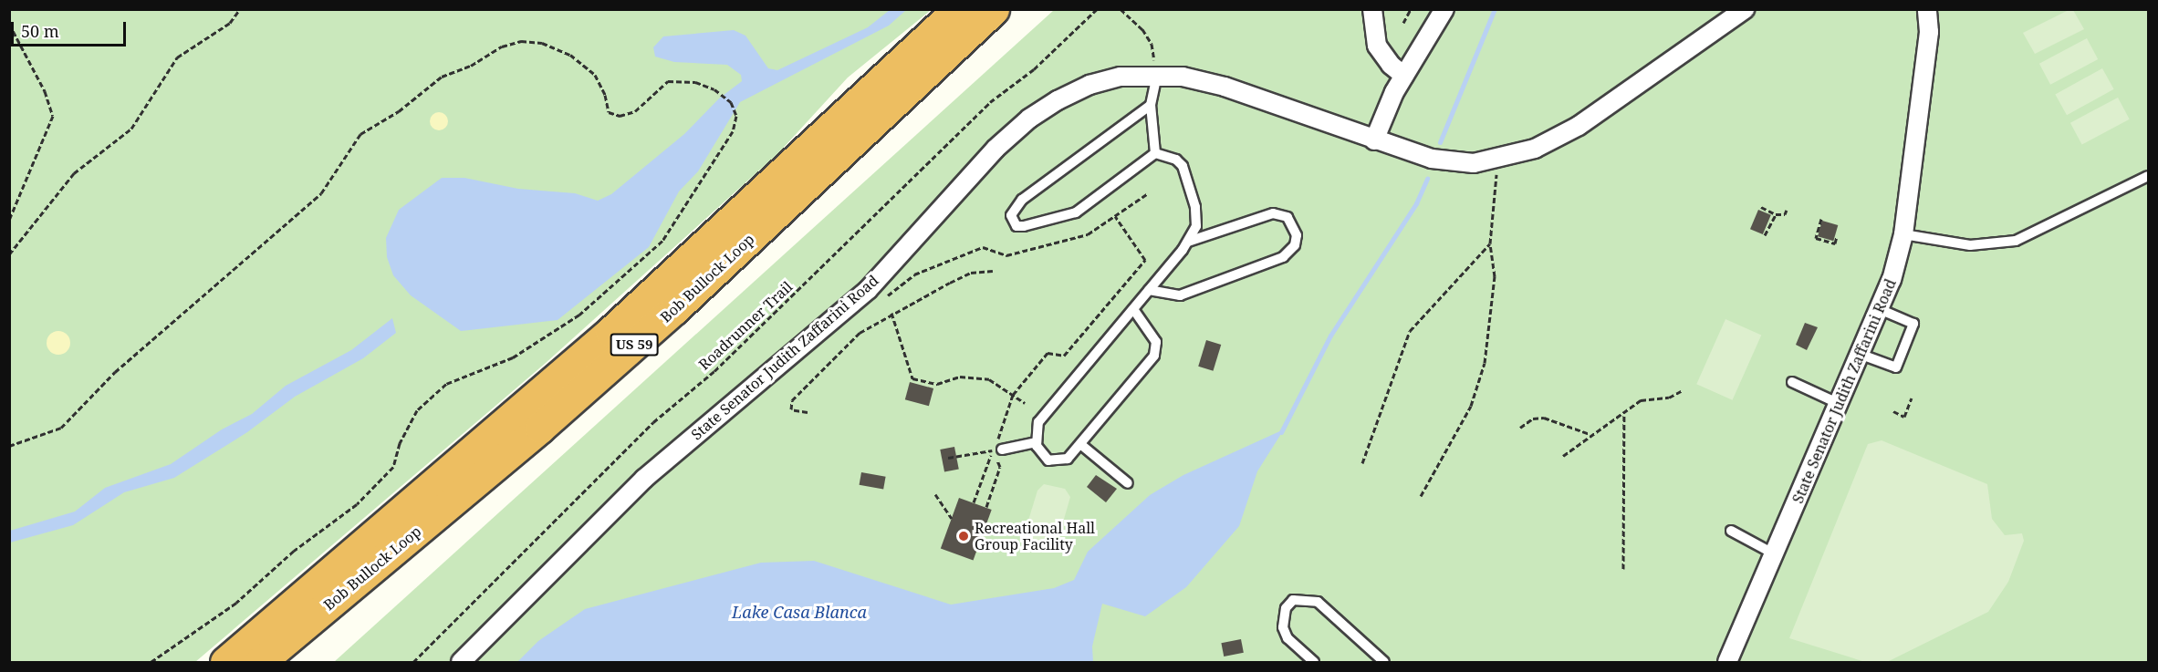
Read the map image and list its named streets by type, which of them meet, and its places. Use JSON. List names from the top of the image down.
{
  "streets": {
    "highway": ["Bob Bullock Loop", "US 59"],
    "street": ["State Senator Judith Zaffarini Road"],
    "path": ["Roadrunner Trail"]
  },
  "water": ["Lake Casa Blanca"],
  "places": ["Recreational Hall Group Facility"],
  "scale_bar": "50 m"
}
